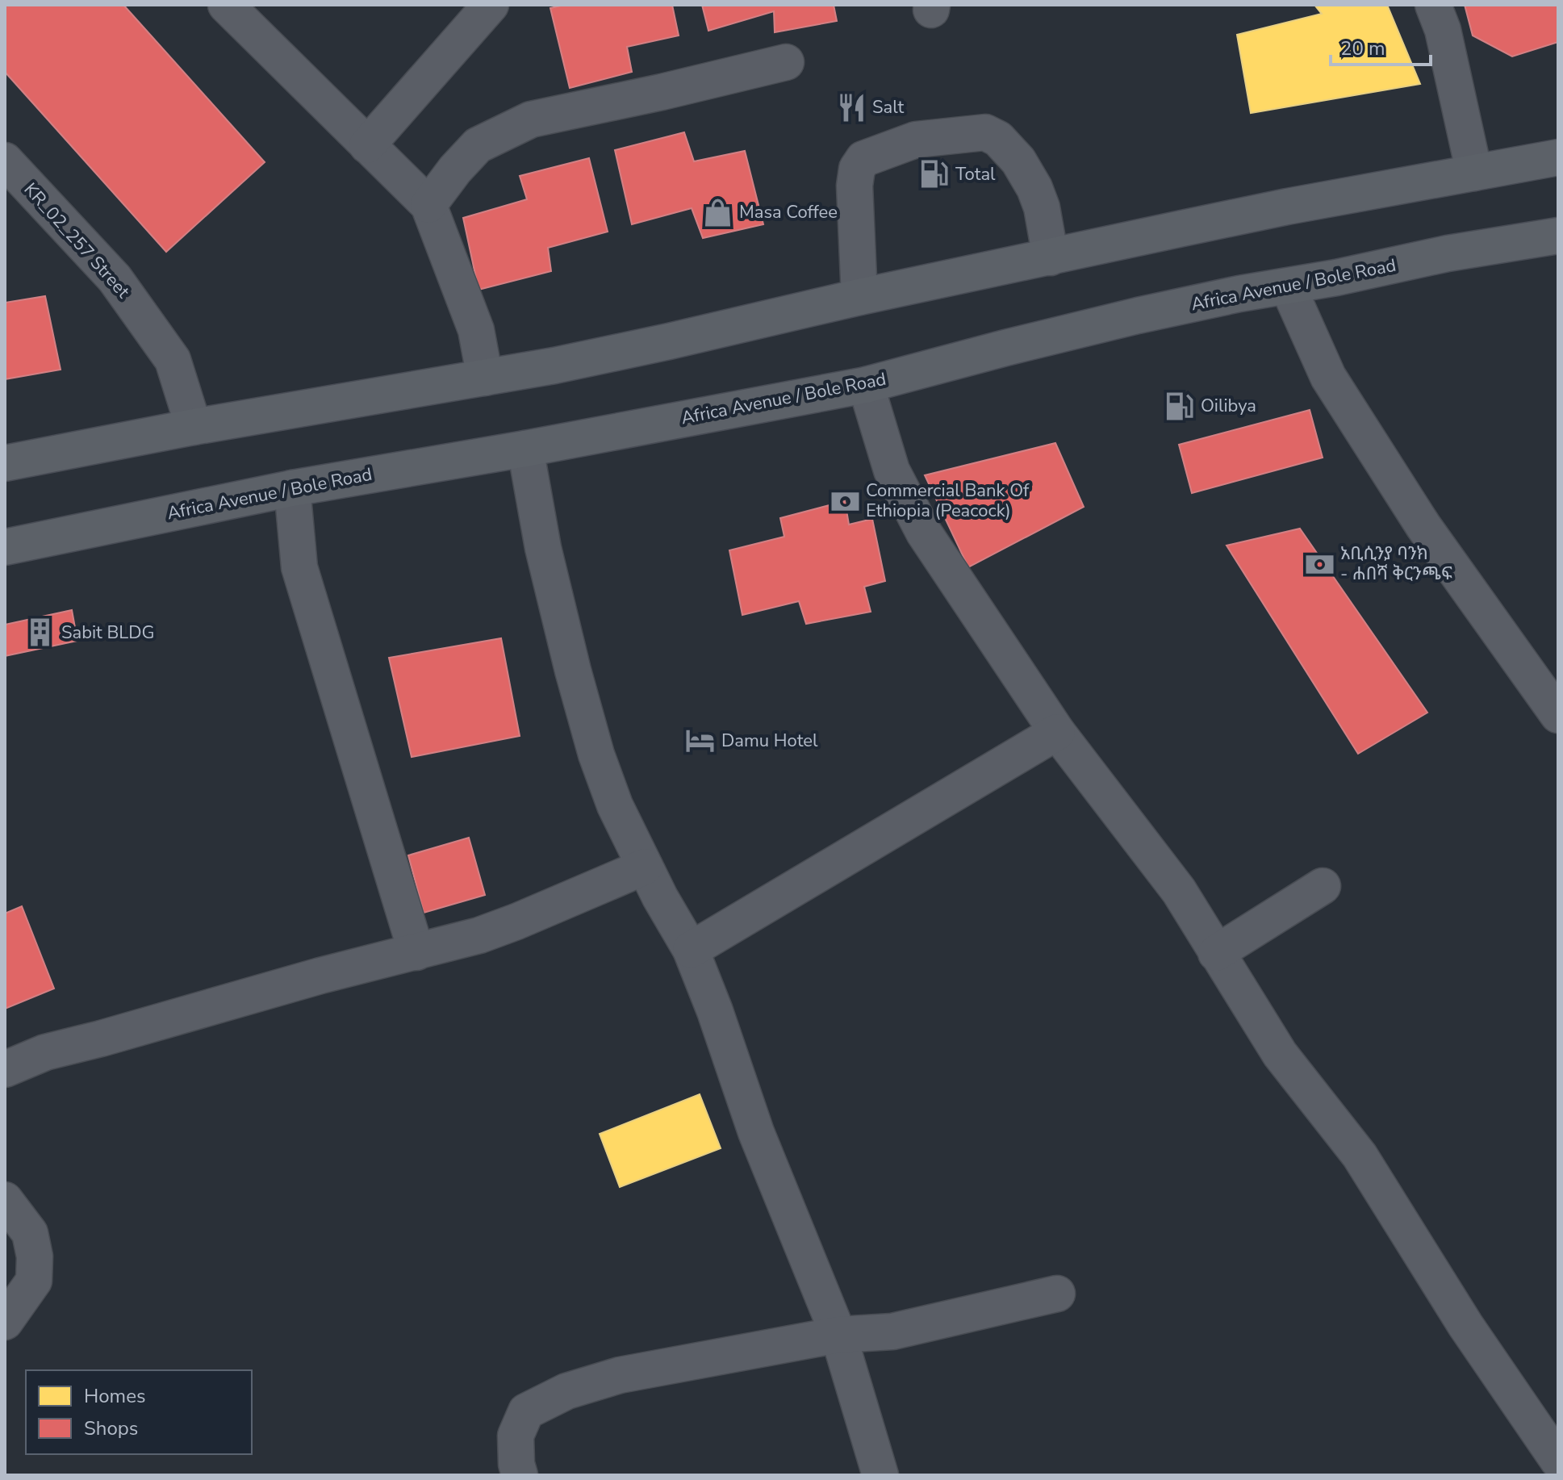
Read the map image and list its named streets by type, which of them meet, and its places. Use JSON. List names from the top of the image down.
{
  "streets": {
    "main road": ["Africa Avenue / Bole Road"],
    "street": ["KR_02_257 Street"]
  },
  "places": {
    "restaurant": ["Salt"],
    "fuel station": ["Total", "Oilibya"],
    "shop": ["Masa Coffee"],
    "bank": ["Commercial Bank Of Ethiopia (Peacock)", "አቢሲንያ ባንክ - ሐበሻ ቅርንጫፍ"],
    "building": ["Sabit BLDG"],
    "hotel": ["Damu Hotel"]
  },
  "legend": ["Homes", "Shops"],
  "scale_bar": "20 m"
}
